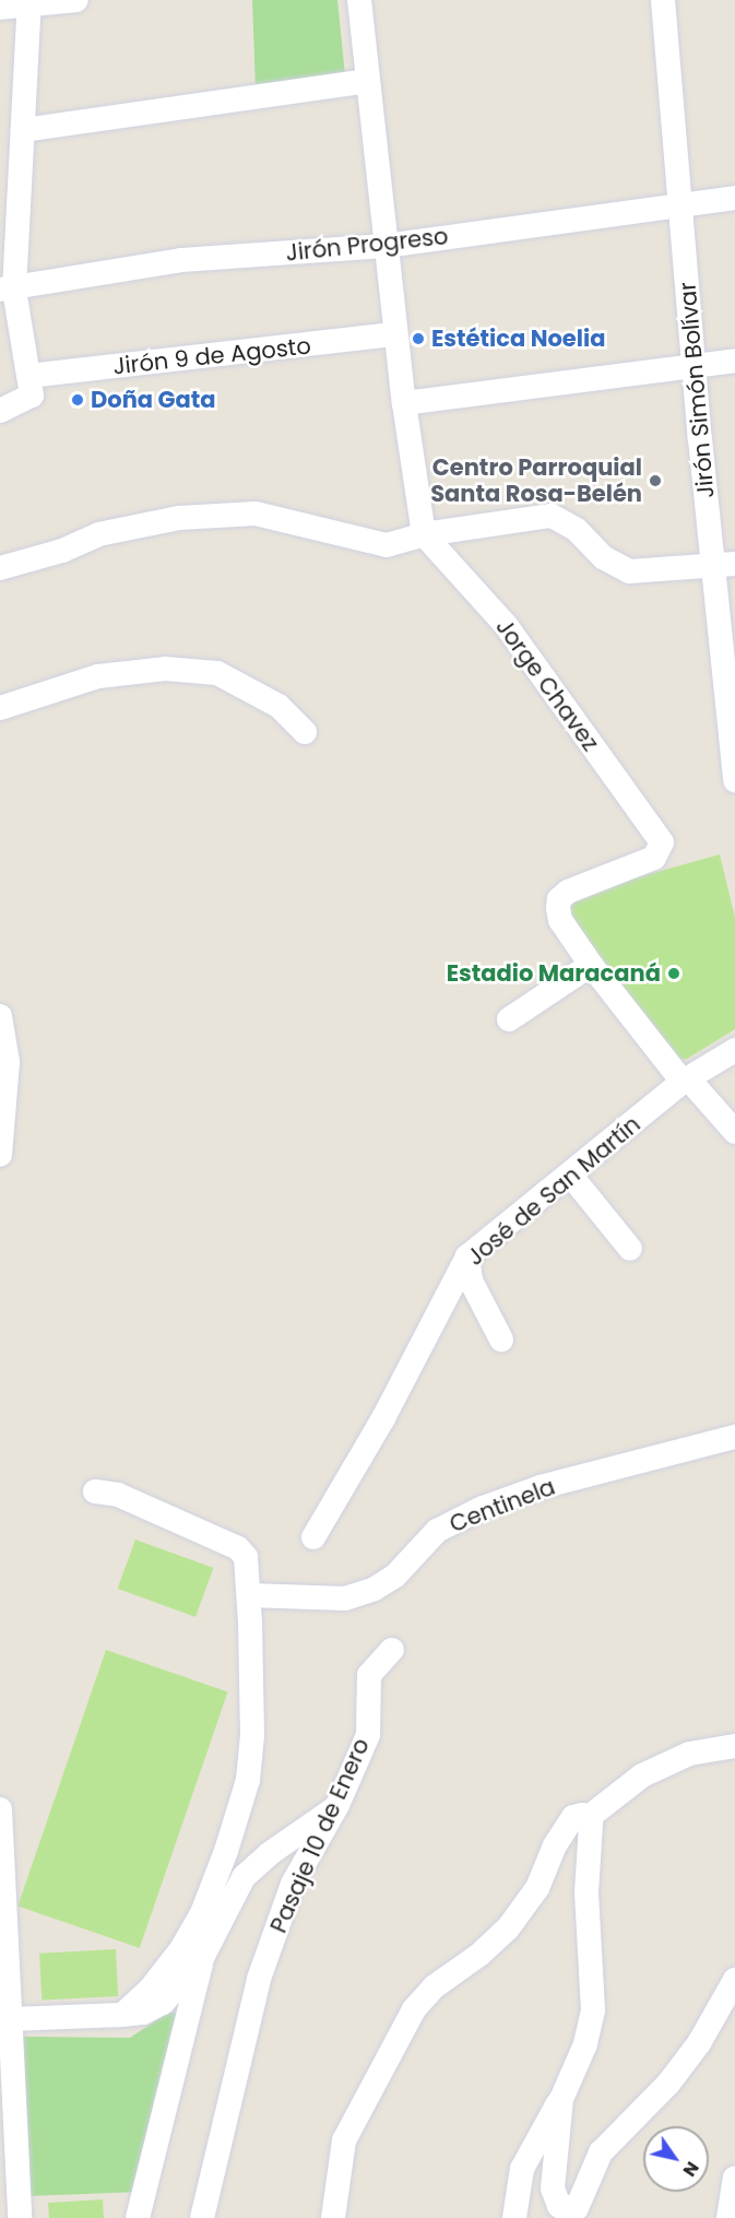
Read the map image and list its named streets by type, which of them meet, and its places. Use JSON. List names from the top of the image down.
{
  "streets": {
    "street": [
      "Jirón Progreso",
      "Jirón 9 de Agosto",
      "Jirón Simón Bolívar",
      "Jorge Chavez",
      "José de San Martín",
      "Centinela",
      "Pasaje 10 de Enero"
    ]
  },
  "crossings": [
    ["Jirón Progreso", "Jirón Simón Bolívar"]
  ],
  "places": [
    "Estética Noelia",
    "Doña Gata",
    "Centro Parroquial Santa Rosa-Belén",
    "Estadio Maracaná"
  ],
  "north": "bottom right"
}
